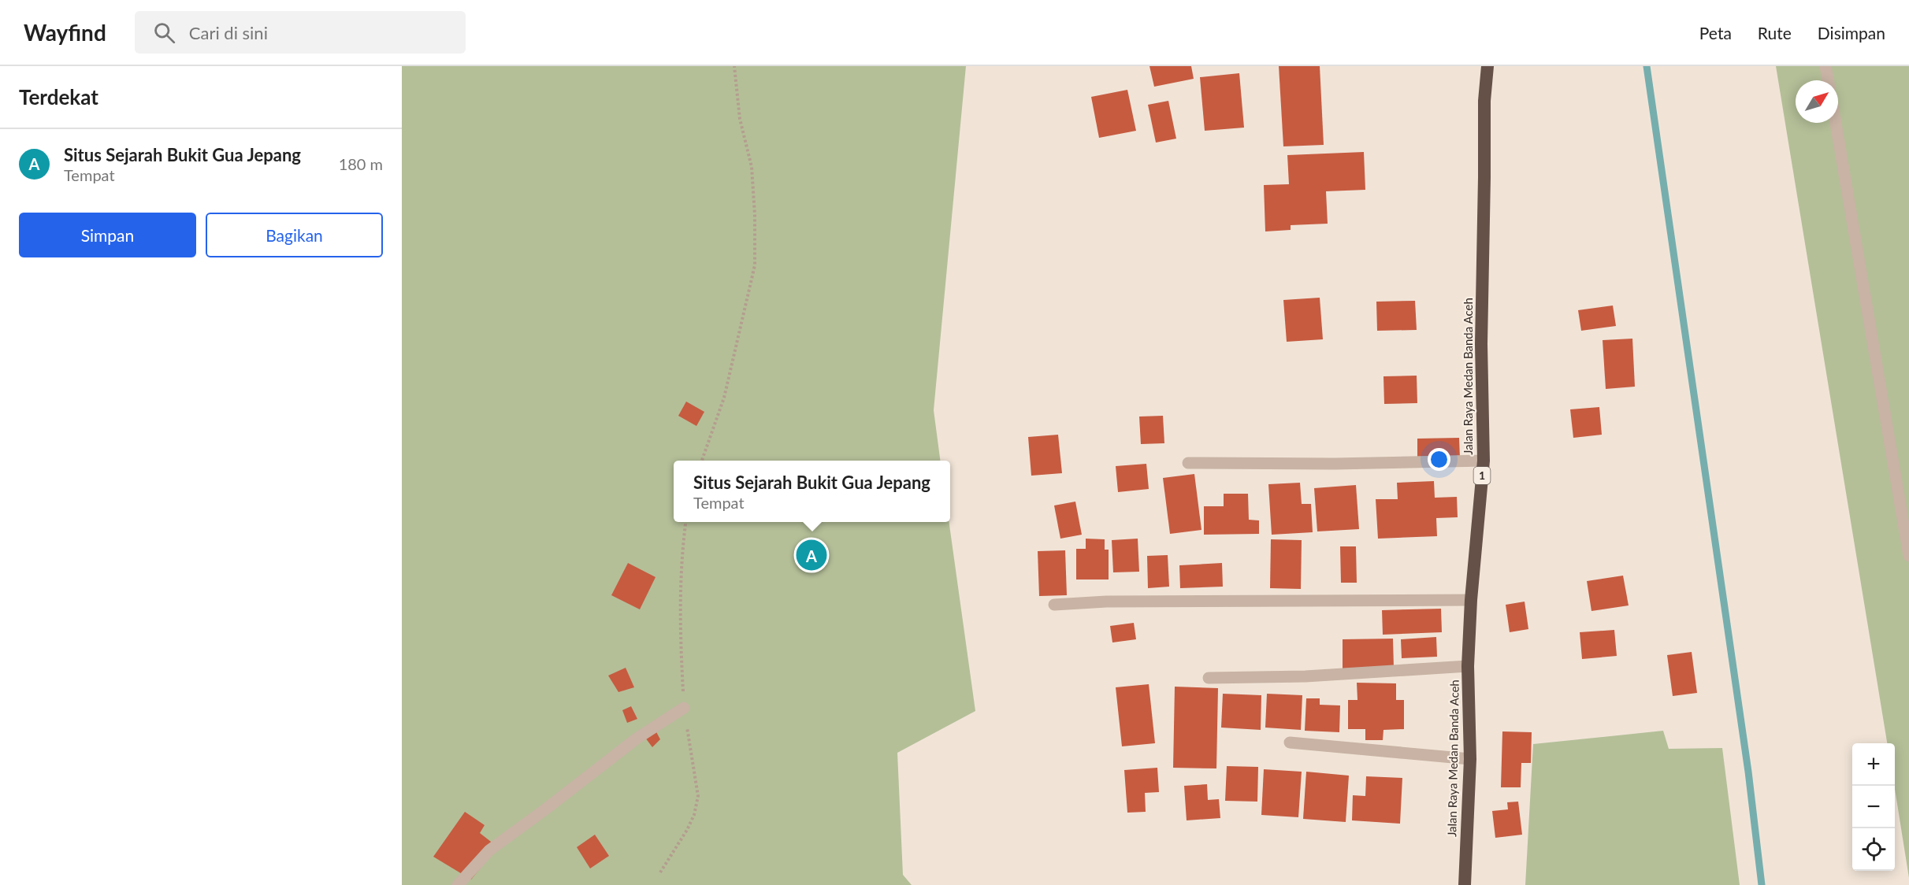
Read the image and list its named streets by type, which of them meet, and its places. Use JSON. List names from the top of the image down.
{
  "streets": {
    "highway": ["Jalan Raya Medan Banda Aceh", "1"]
  },
  "north": "top right",
  "page": {
    "header": "Wayfind",
    "search": "Cari di sini",
    "nav": ["Peta", "Rute", "Disimpan"],
    "heading": "Terdekat",
    "list": [
      {
        "mark": "A",
        "name": "Situs Sejarah Bukit Gua Jepang",
        "note": "Tempat",
        "value": "180 m"
      }
    ],
    "buttons": ["Simpan", "Bagikan"],
    "popup": ["Situs Sejarah Bukit Gua Jepang", "Tempat"],
    "pins": "A",
    "map_buttons": ["+", "−"]
  }
}
